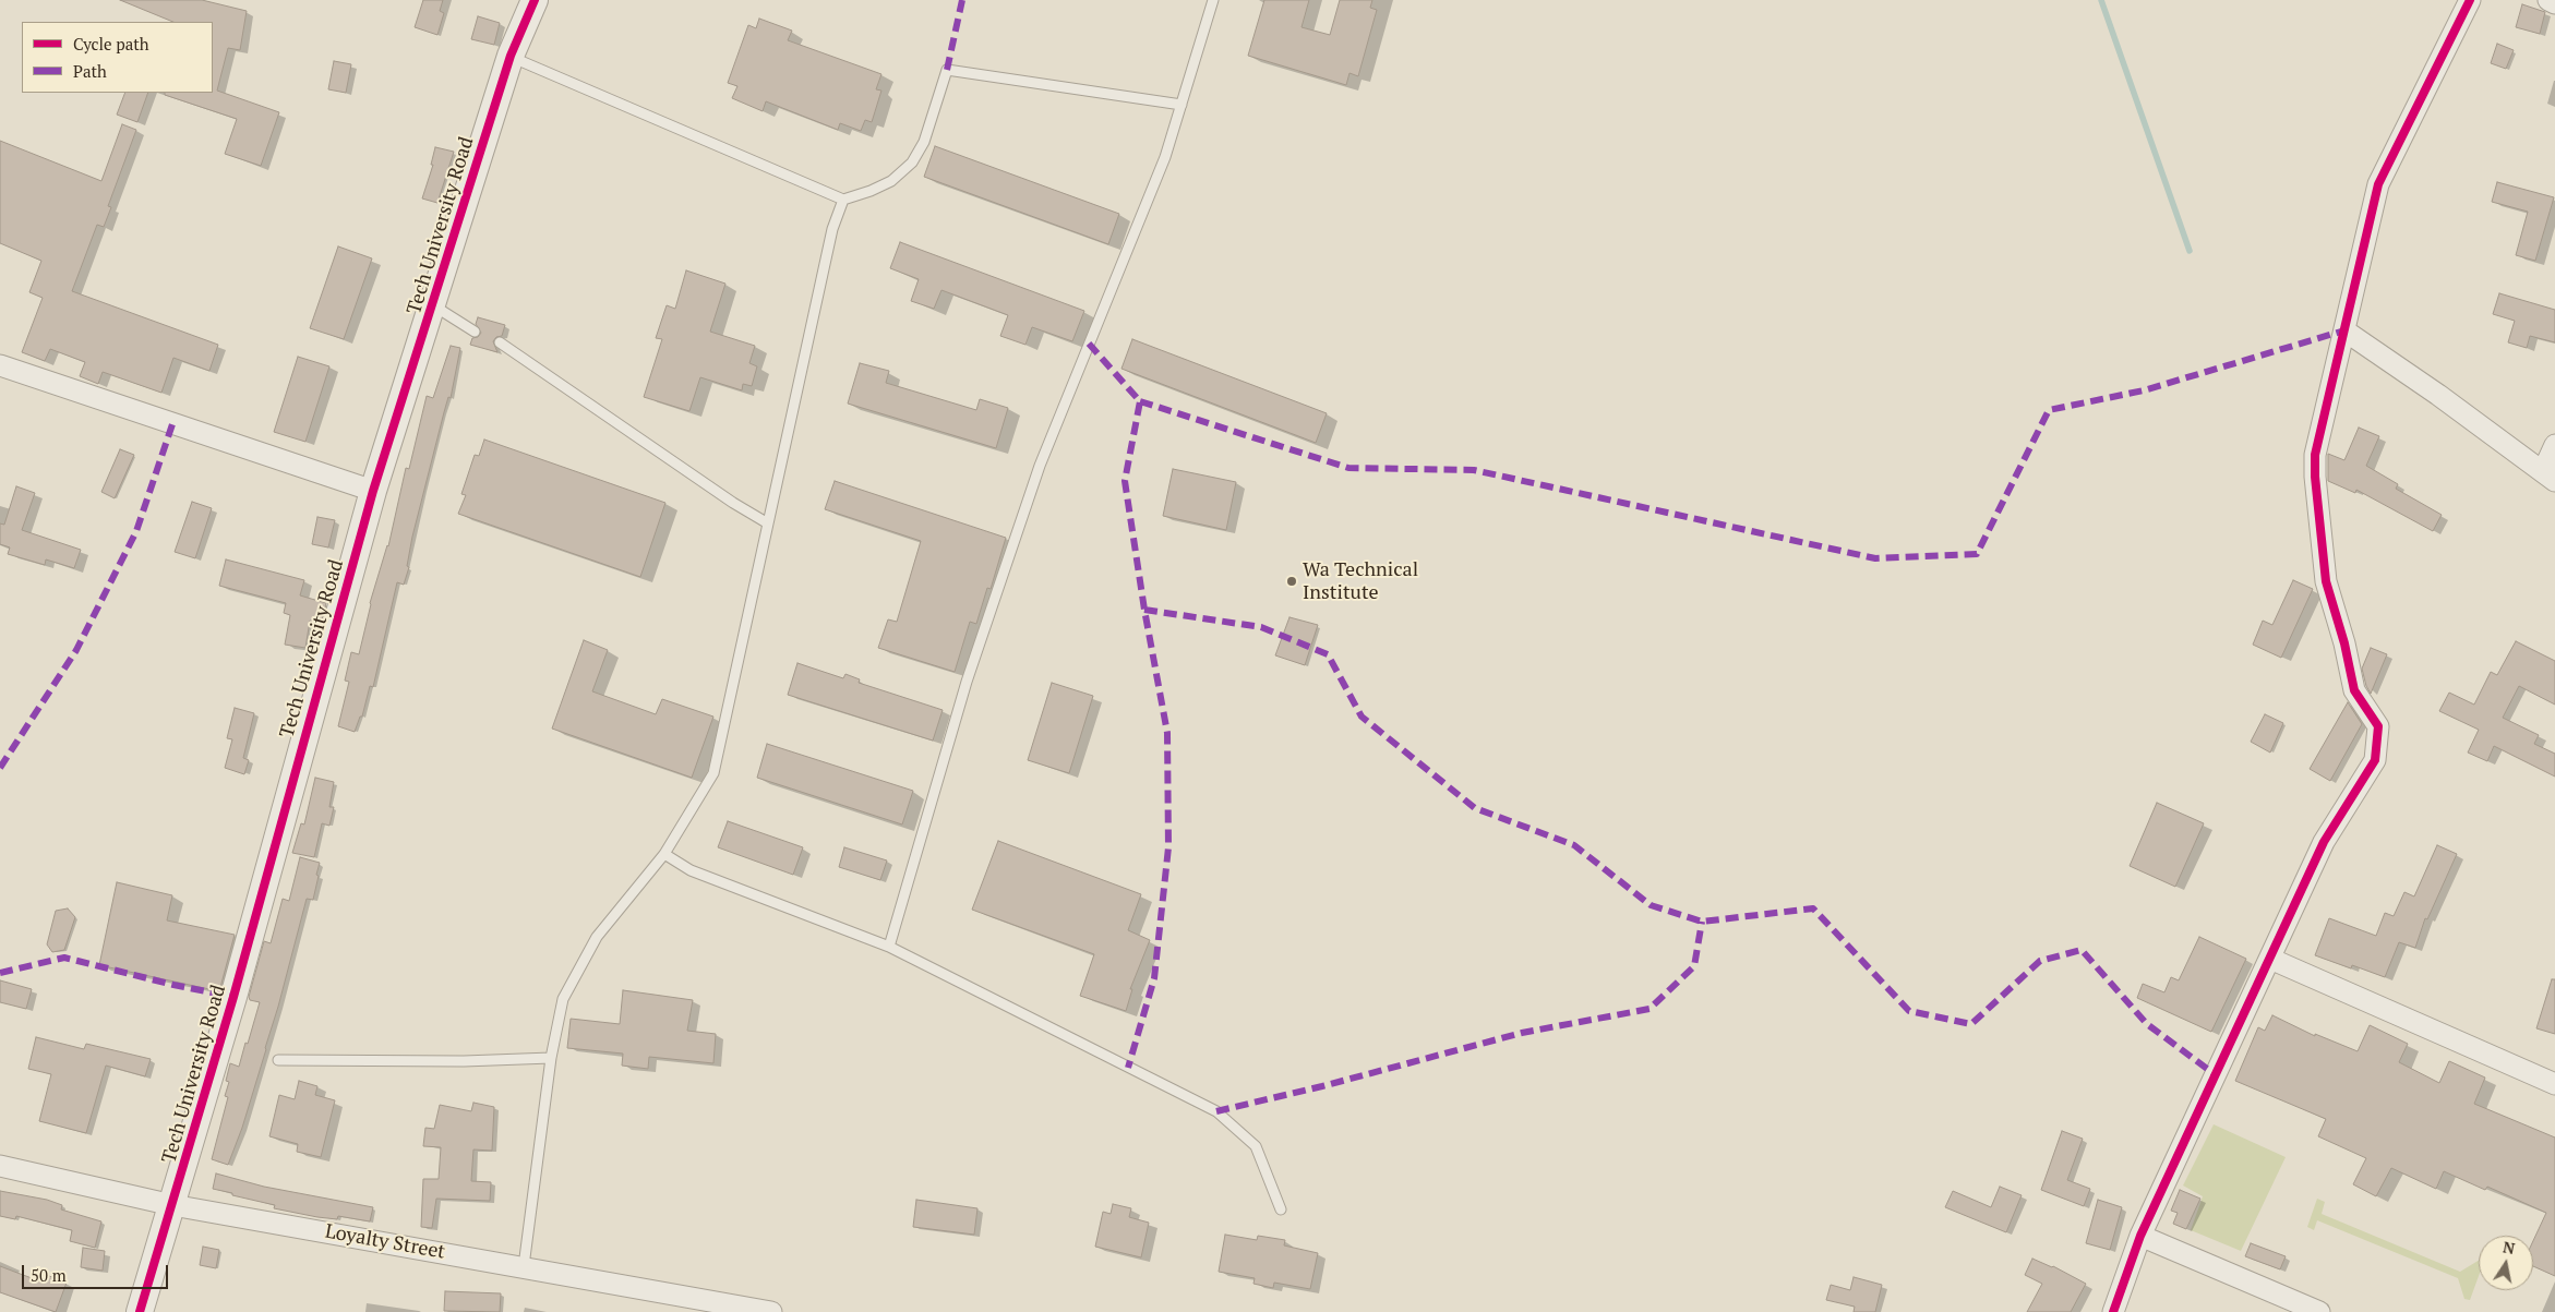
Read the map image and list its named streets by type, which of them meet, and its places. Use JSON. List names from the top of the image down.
{
  "streets": {
    "street": ["Tech University Road", "Loyalty Street"]
  },
  "crossings": [
    ["Tech University Road", "Loyalty Street"]
  ],
  "places": ["Wa Technical Institute"],
  "legend": ["Cycle path", "Path"],
  "scale_bar": "50 m",
  "north": "top"
}
